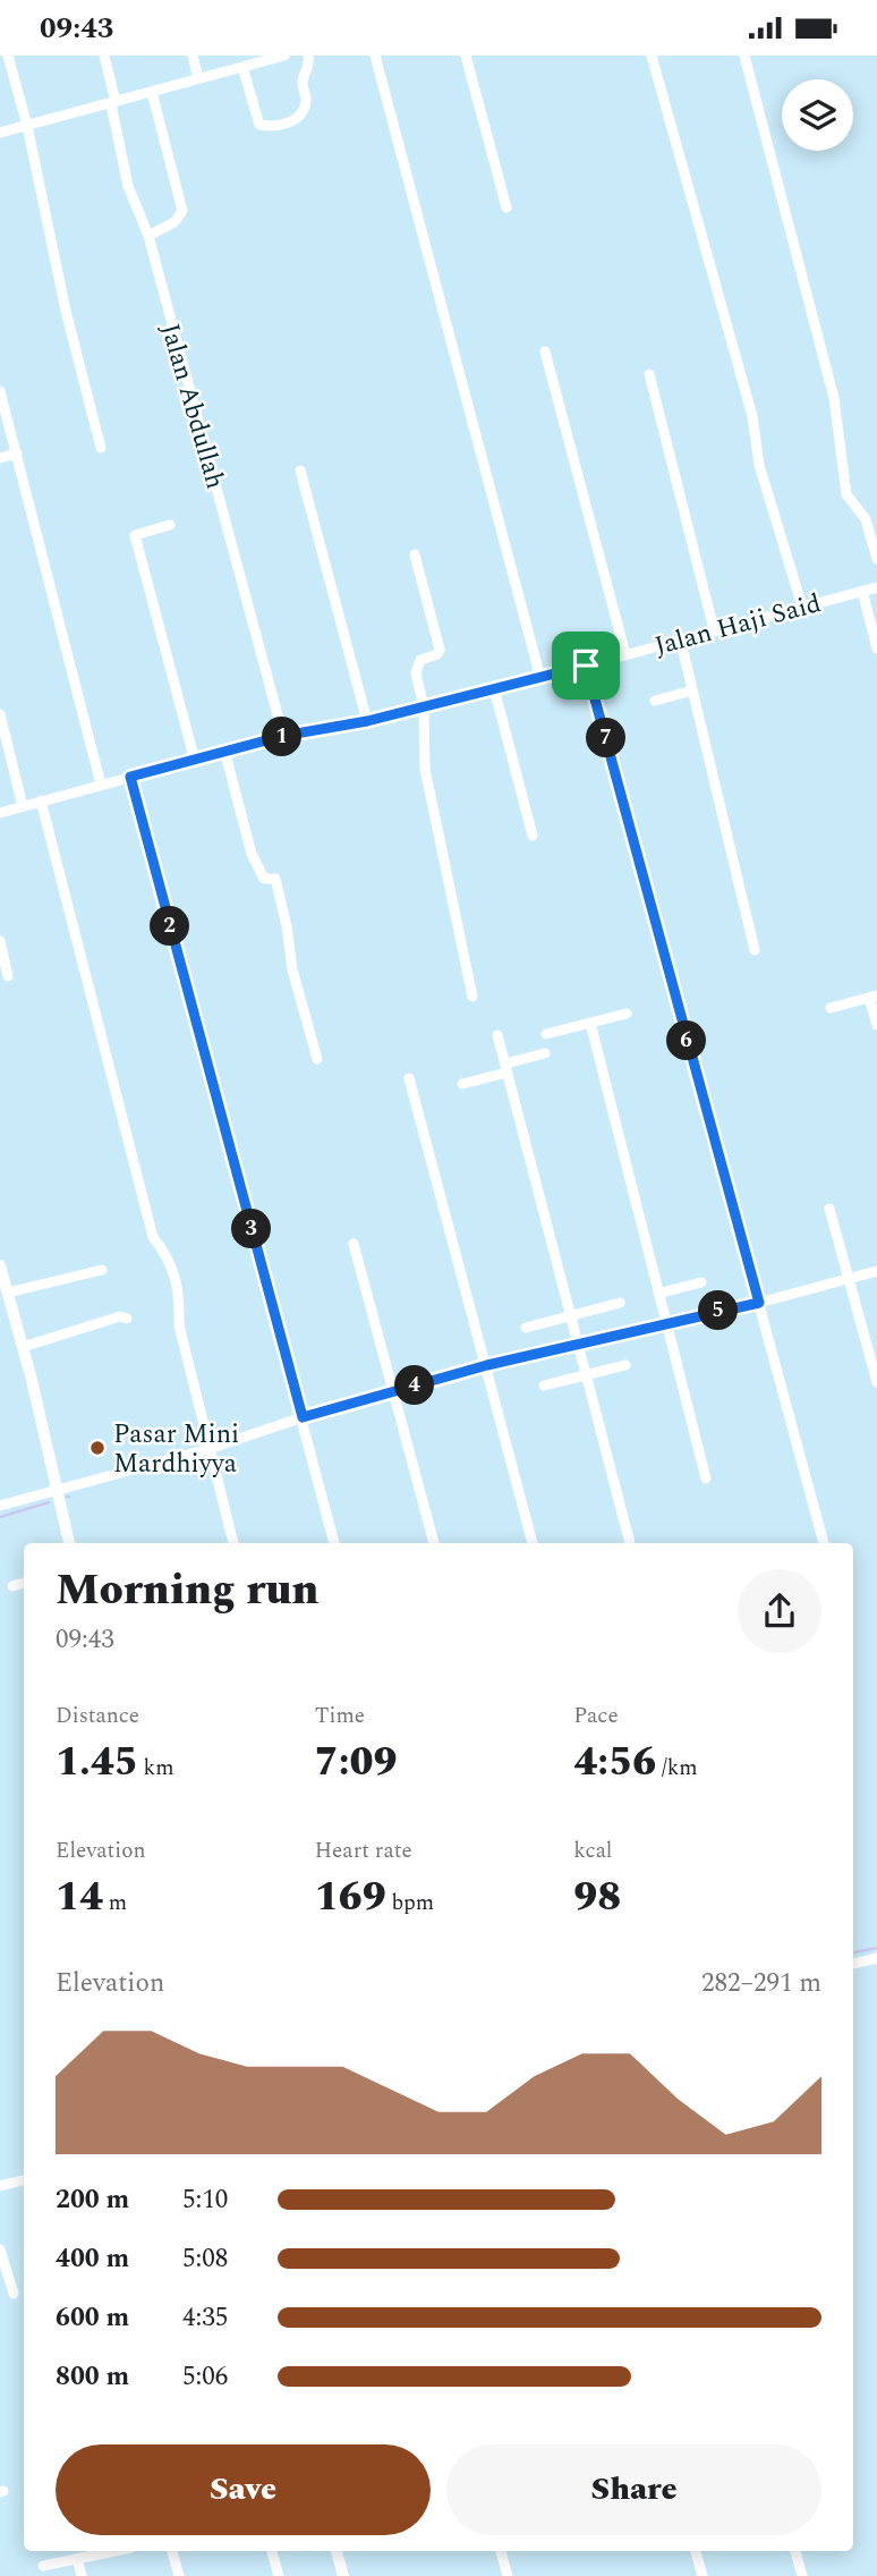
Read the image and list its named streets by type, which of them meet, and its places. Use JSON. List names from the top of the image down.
{
  "streets": {
    "street": ["Jalan Abdullah", "Jalan Haji Said"]
  },
  "crossings": [
    ["Jalan Abdullah", "Jalan Haji Said"]
  ],
  "places": ["Pasar Mini Mardhiyya"],
  "page": {
    "status": "09:43",
    "pins": [
      "1",
      "7",
      "2",
      "6",
      "3",
      "5",
      "4"
    ],
    "heading": ["Morning run", "09:43"],
    "stats": [
      ["Distance", "1.45 km"],
      ["Time", "7:09"],
      ["Pace", "4:56 /km"],
      ["Elevation", "14 m"],
      ["Heart rate", "169 bpm"],
      ["kcal", "98"]
    ],
    "chart": ["Elevation", "282–291 m"],
    "list": [
      {
        "name": "200 m",
        "note": "5:10"
      },
      {
        "name": "400 m",
        "note": "5:08"
      },
      {
        "name": "600 m",
        "note": "4:35"
      },
      {
        "name": "800 m",
        "note": "5:06"
      }
    ],
    "buttons": ["Save", "Share"]
  }
}
